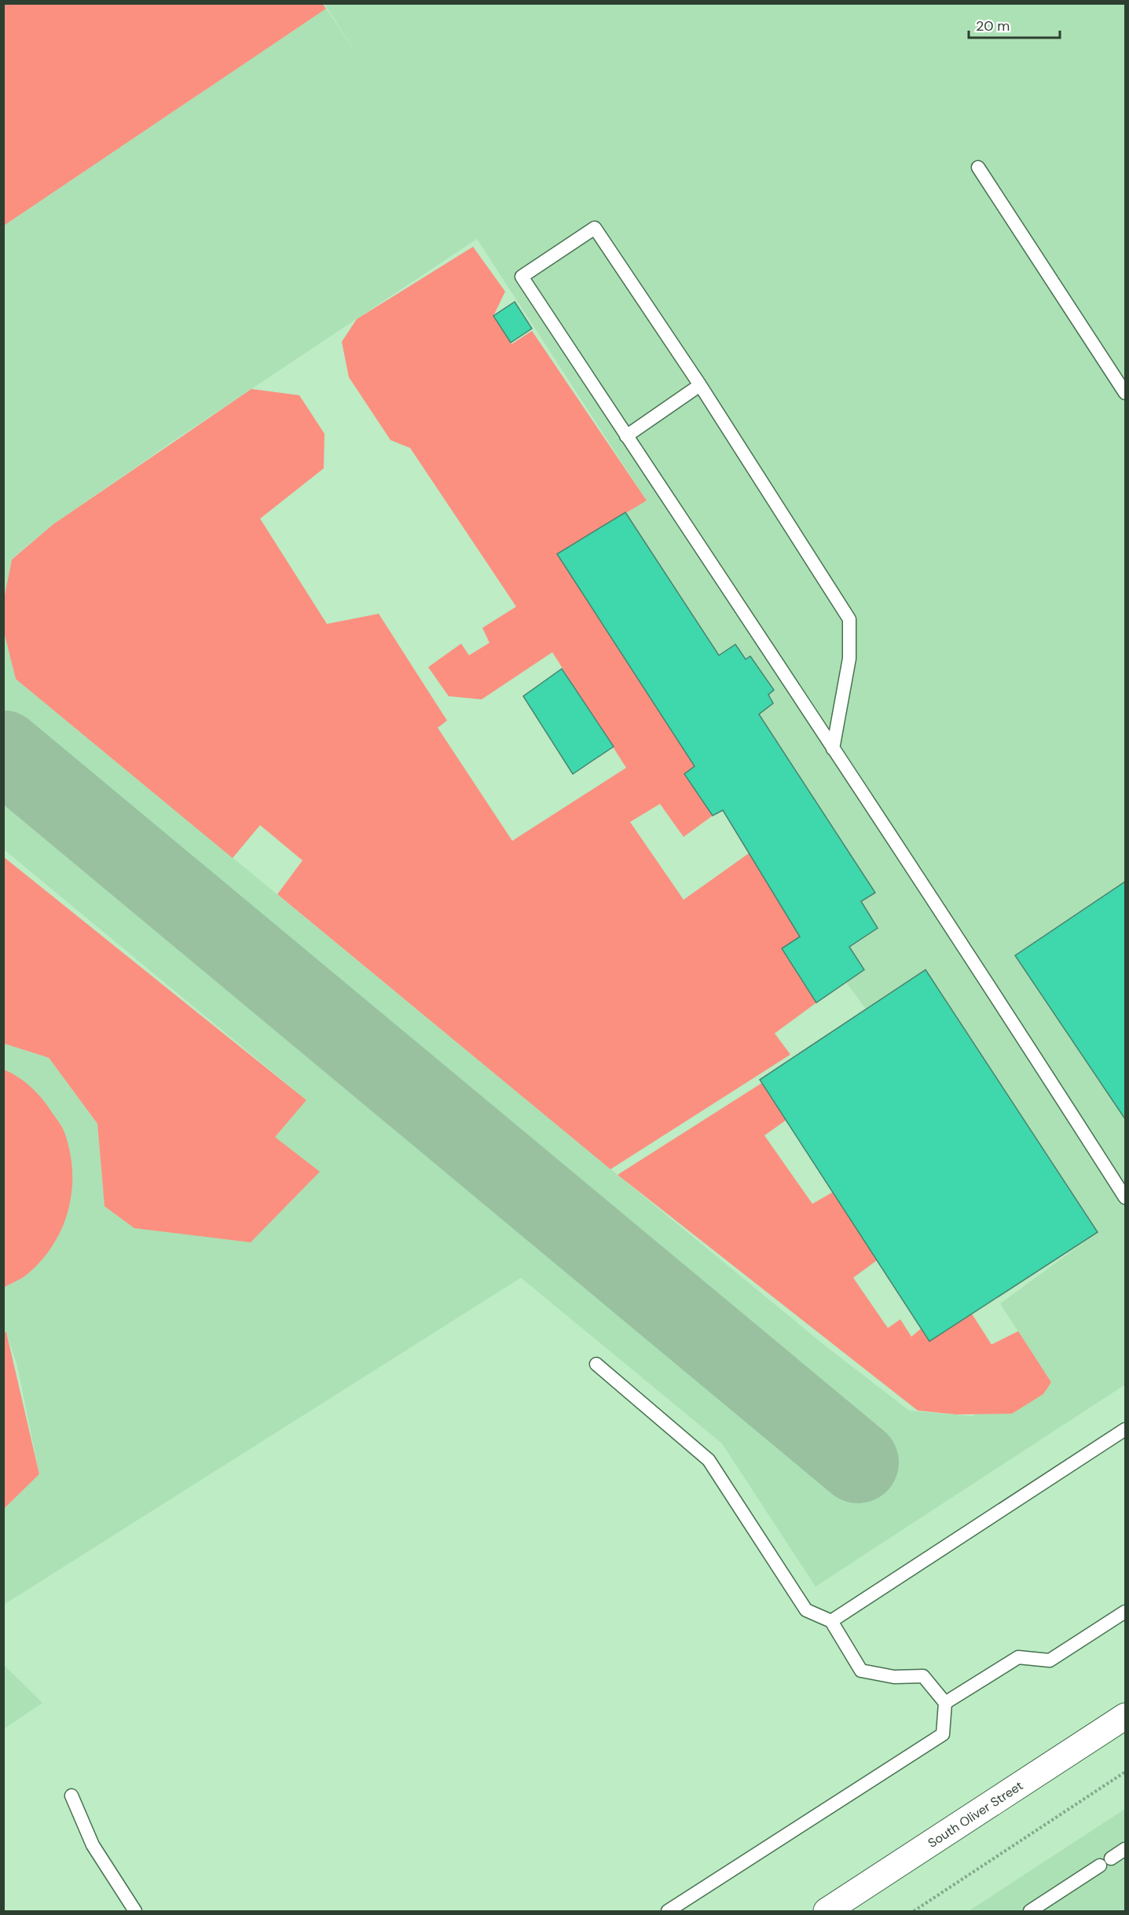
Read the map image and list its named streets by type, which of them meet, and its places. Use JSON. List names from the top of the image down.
{
  "streets": {
    "main road": ["South Oliver Street"]
  },
  "scale_bar": "20 m"
}
